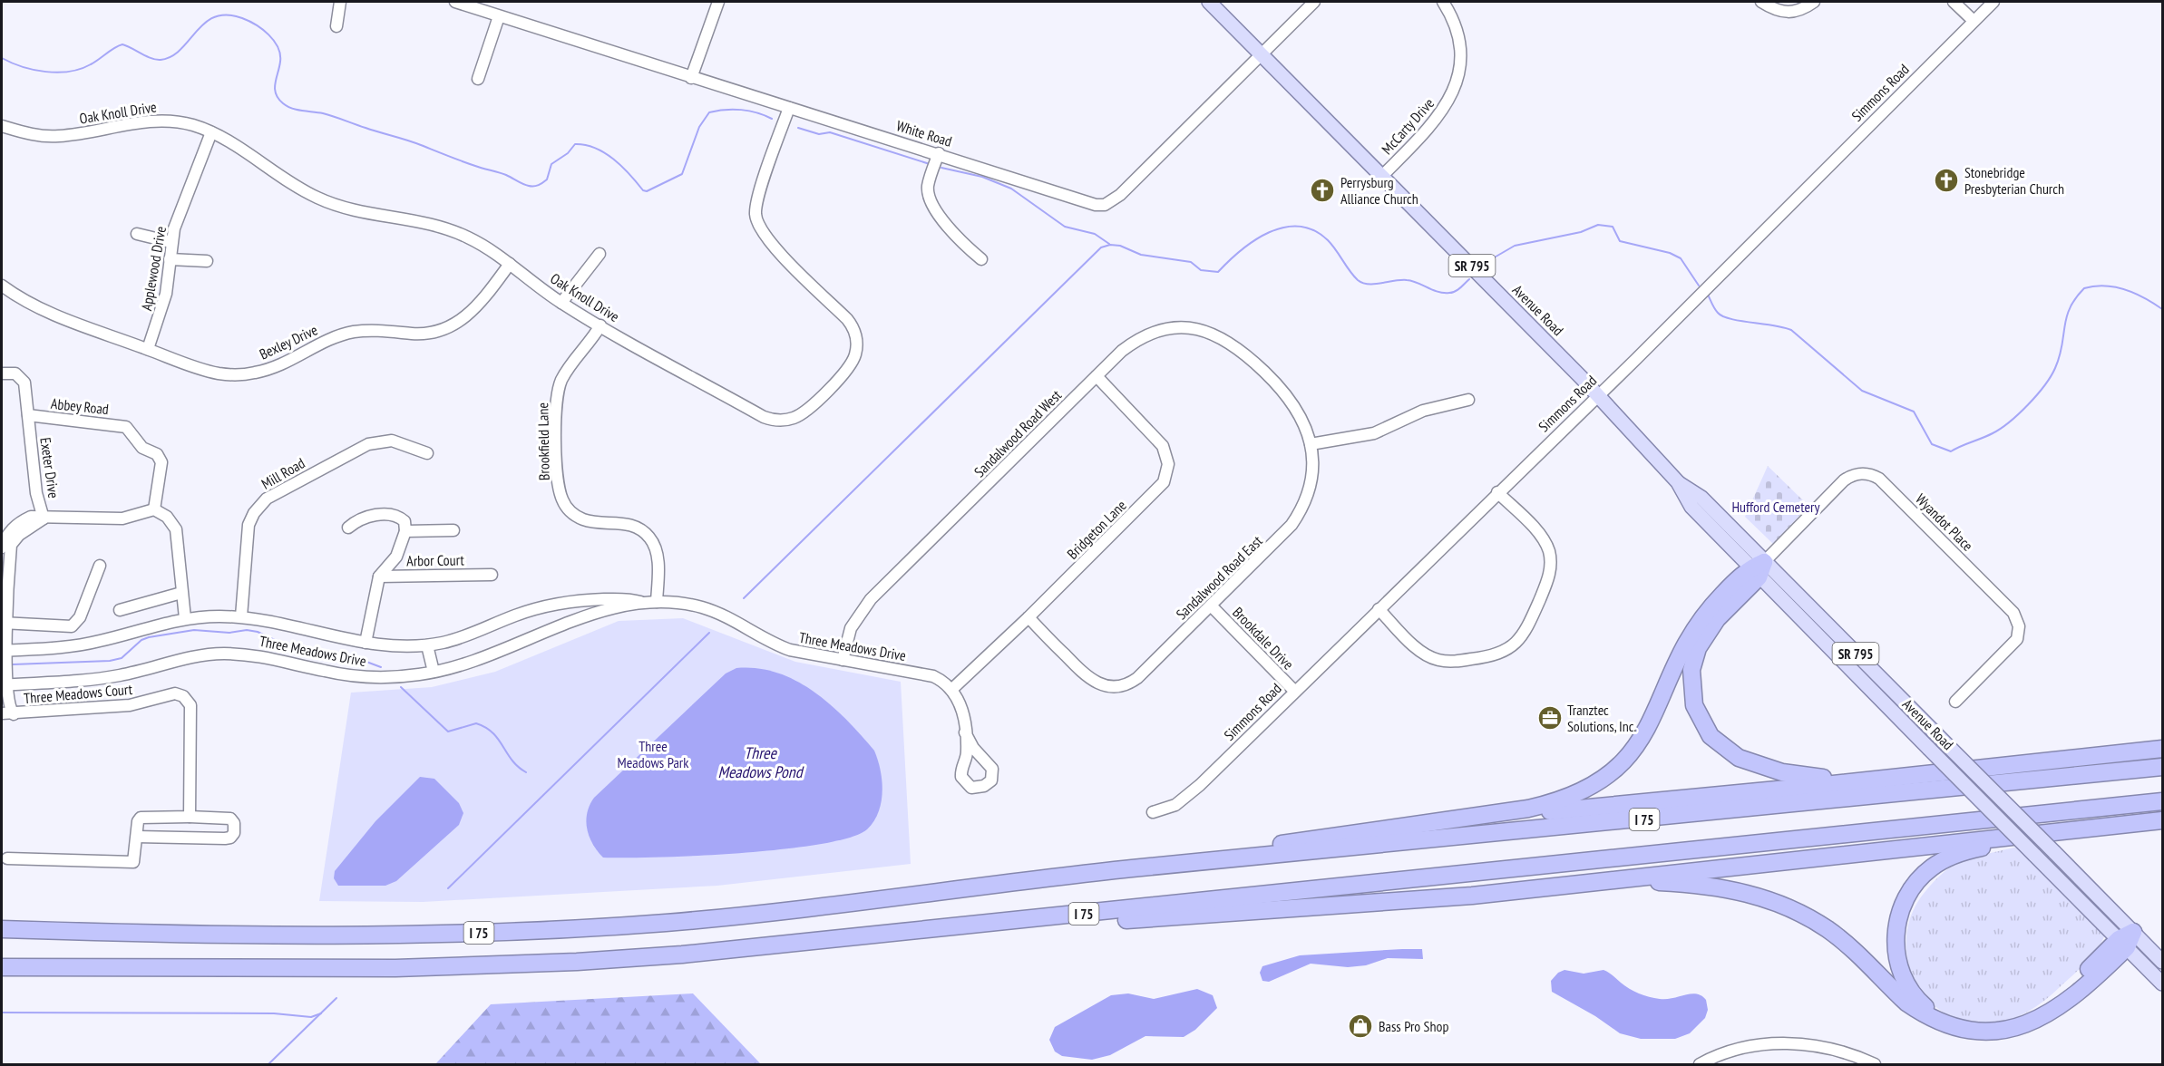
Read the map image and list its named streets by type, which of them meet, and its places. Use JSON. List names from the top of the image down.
{
  "streets": {
    "highway": ["I 75"],
    "main road": ["SR 795", "Avenue Road"],
    "street": [
      "Simmons Road",
      "Oak Knoll Drive",
      "McCarty Drive",
      "White Road",
      "Applewood Drive",
      "Bexley Drive",
      "Abbey Road",
      "Sandalwood Road West",
      "Brookfield Lane",
      "Exeter Drive",
      "Mill Road",
      "Wyandot Place",
      "Bridgeton Lane",
      "Arbor Court",
      "Sandalwood Road East",
      "Brookdale Drive",
      "Three Meadows Drive",
      "Three Meadows Court"
    ]
  },
  "crossings": [
    ["Simmons Road", "Avenue Road"],
    ["Simmons Road", "Brookdale Drive"],
    ["Oak Knoll Drive", "White Road"],
    ["Oak Knoll Drive", "Applewood Drive"],
    ["Oak Knoll Drive", "Bexley Drive"],
    ["Oak Knoll Drive", "Brookfield Lane"],
    ["McCarty Drive", "Avenue Road"],
    ["White Road", "Avenue Road"],
    ["Applewood Drive", "Bexley Drive"],
    ["Avenue Road", "Wyandot Place"],
    ["Abbey Road", "Exeter Drive"],
    ["Sandalwood Road West", "Bridgeton Lane"],
    ["Sandalwood Road West", "Sandalwood Road East"],
    ["Sandalwood Road West", "Three Meadows Drive"],
    ["Brookfield Lane", "Three Meadows Drive"],
    ["Exeter Drive", "Three Meadows Court"],
    ["Mill Road", "Three Meadows Drive"],
    ["Bridgeton Lane", "Sandalwood Road East"],
    ["Bridgeton Lane", "Three Meadows Drive"],
    ["Sandalwood Road East", "Brookdale Drive"],
    ["Three Meadows Drive", "Three Meadows Court"]
  ],
  "water": ["Three Meadows Pond"],
  "parks": ["Hufford Cemetery", "Three Meadows Park"],
  "places": {
    "church": ["Stonebridge Presbyterian Church", "Perrysburg Alliance Church"],
    "office": ["Tranztec Solutions, Inc."],
    "shop": ["Bass Pro Shop"]
  }
}
